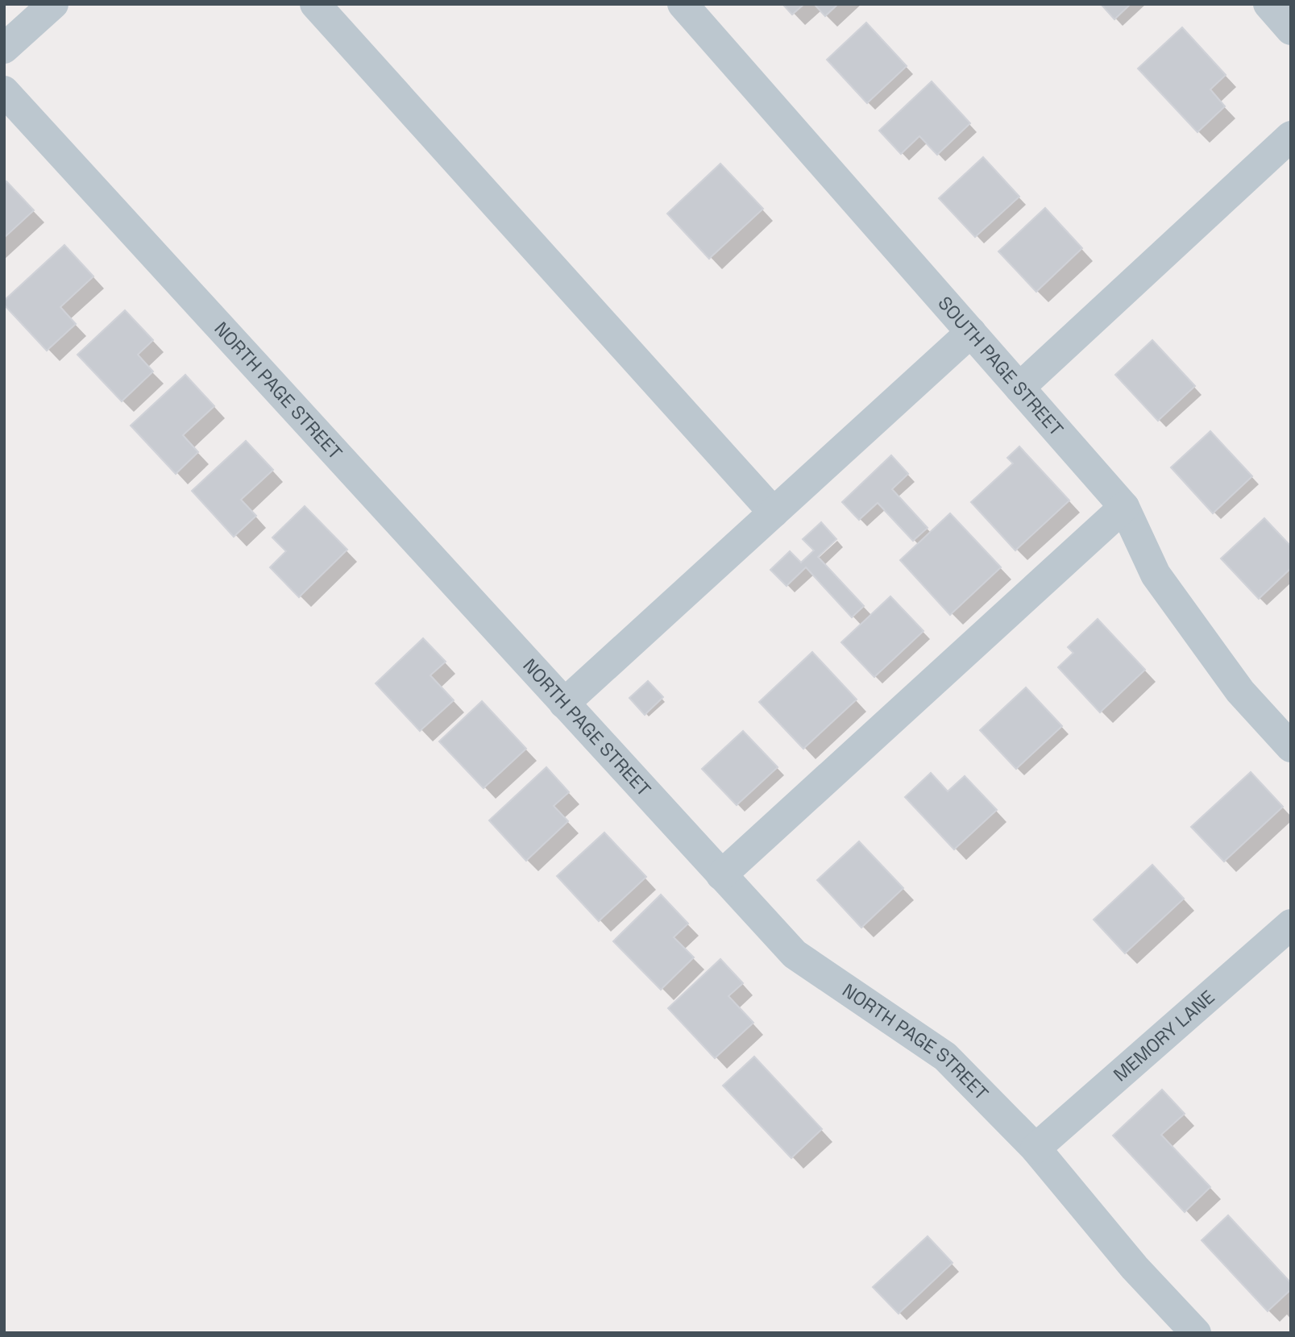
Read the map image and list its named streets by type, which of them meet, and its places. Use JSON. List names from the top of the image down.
{
  "streets": {
    "street": ["SOUTH PAGE STREET", "NORTH PAGE STREET", "MEMORY LANE"]
  },
  "crossings": [
    ["NORTH PAGE STREET", "MEMORY LANE"]
  ]
}
